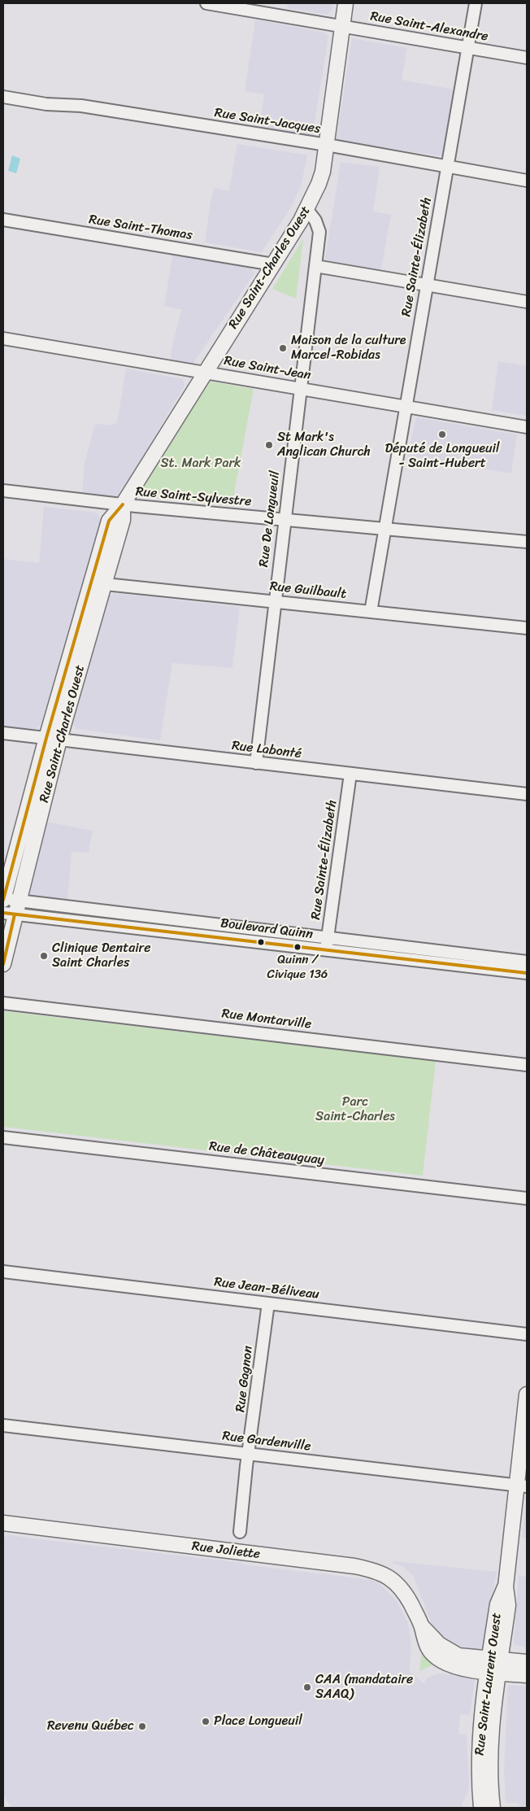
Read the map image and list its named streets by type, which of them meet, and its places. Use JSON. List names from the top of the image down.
{
  "streets": {
    "street": [
      "Rue Saint-Alexandre",
      "Rue Saint-Jacques",
      "Rue Saint-Thomas",
      "Rue Sainte-Élizabeth",
      "Rue Saint-Charles Ouest",
      "Rue Saint-Jean",
      "Rue Saint-Sylvestre",
      "Rue De Longueuil",
      "Rue Guilbault",
      "Rue Labonté",
      "Boulevard Quinn",
      "Rue Montarville",
      "Rue de Châteauguay",
      "Rue Jean-Béliveau",
      "Rue Gagnon",
      "Rue Gardenville",
      "Rue Joliette",
      "Rue Saint-Laurent Ouest"
    ]
  },
  "crossings": [
    ["Rue Saint-Alexandre", "Rue Sainte-Élizabeth"],
    ["Rue Saint-Alexandre", "Rue Saint-Charles Ouest"],
    ["Rue Saint-Jacques", "Rue Sainte-Élizabeth"],
    ["Rue Saint-Jacques", "Rue Saint-Charles Ouest"],
    ["Rue Saint-Thomas", "Rue Saint-Charles Ouest"],
    ["Rue Sainte-Élizabeth", "Rue Saint-Jean"],
    ["Rue Sainte-Élizabeth", "Rue Saint-Sylvestre"],
    ["Rue Sainte-Élizabeth", "Rue Guilbault"],
    ["Rue Sainte-Élizabeth", "Rue Labonté"],
    ["Rue Sainte-Élizabeth", "Boulevard Quinn"],
    ["Rue Saint-Charles Ouest", "Rue Saint-Jean"],
    ["Rue Saint-Charles Ouest", "Rue Saint-Sylvestre"],
    ["Rue Saint-Charles Ouest", "Rue De Longueuil"],
    ["Rue Saint-Charles Ouest", "Rue Guilbault"],
    ["Rue Saint-Charles Ouest", "Rue Labonté"],
    ["Rue Saint-Charles Ouest", "Boulevard Quinn"],
    ["Rue Saint-Jean", "Rue De Longueuil"],
    ["Rue Saint-Sylvestre", "Rue De Longueuil"],
    ["Rue De Longueuil", "Rue Guilbault"],
    ["Rue De Longueuil", "Rue Labonté"],
    ["Rue Jean-Béliveau", "Rue Gagnon"],
    ["Rue Gagnon", "Rue Gardenville"],
    ["Rue Gardenville", "Rue Saint-Laurent Ouest"],
    ["Rue Joliette", "Rue Saint-Laurent Ouest"]
  ],
  "parks": ["St. Mark Park", "Parc Saint-Charles"],
  "places": [
    "Maison de la culture Marcel-Robidas",
    "Député de Longueuil - Saint-Hubert",
    "St Mark's Anglican Church",
    "Quinn / Civique 136",
    "Clinique Dentaire Saint Charles",
    "CAA (mandataire SAAQ)",
    "Place Longueuil",
    "Revenu Québec"
  ]
}
